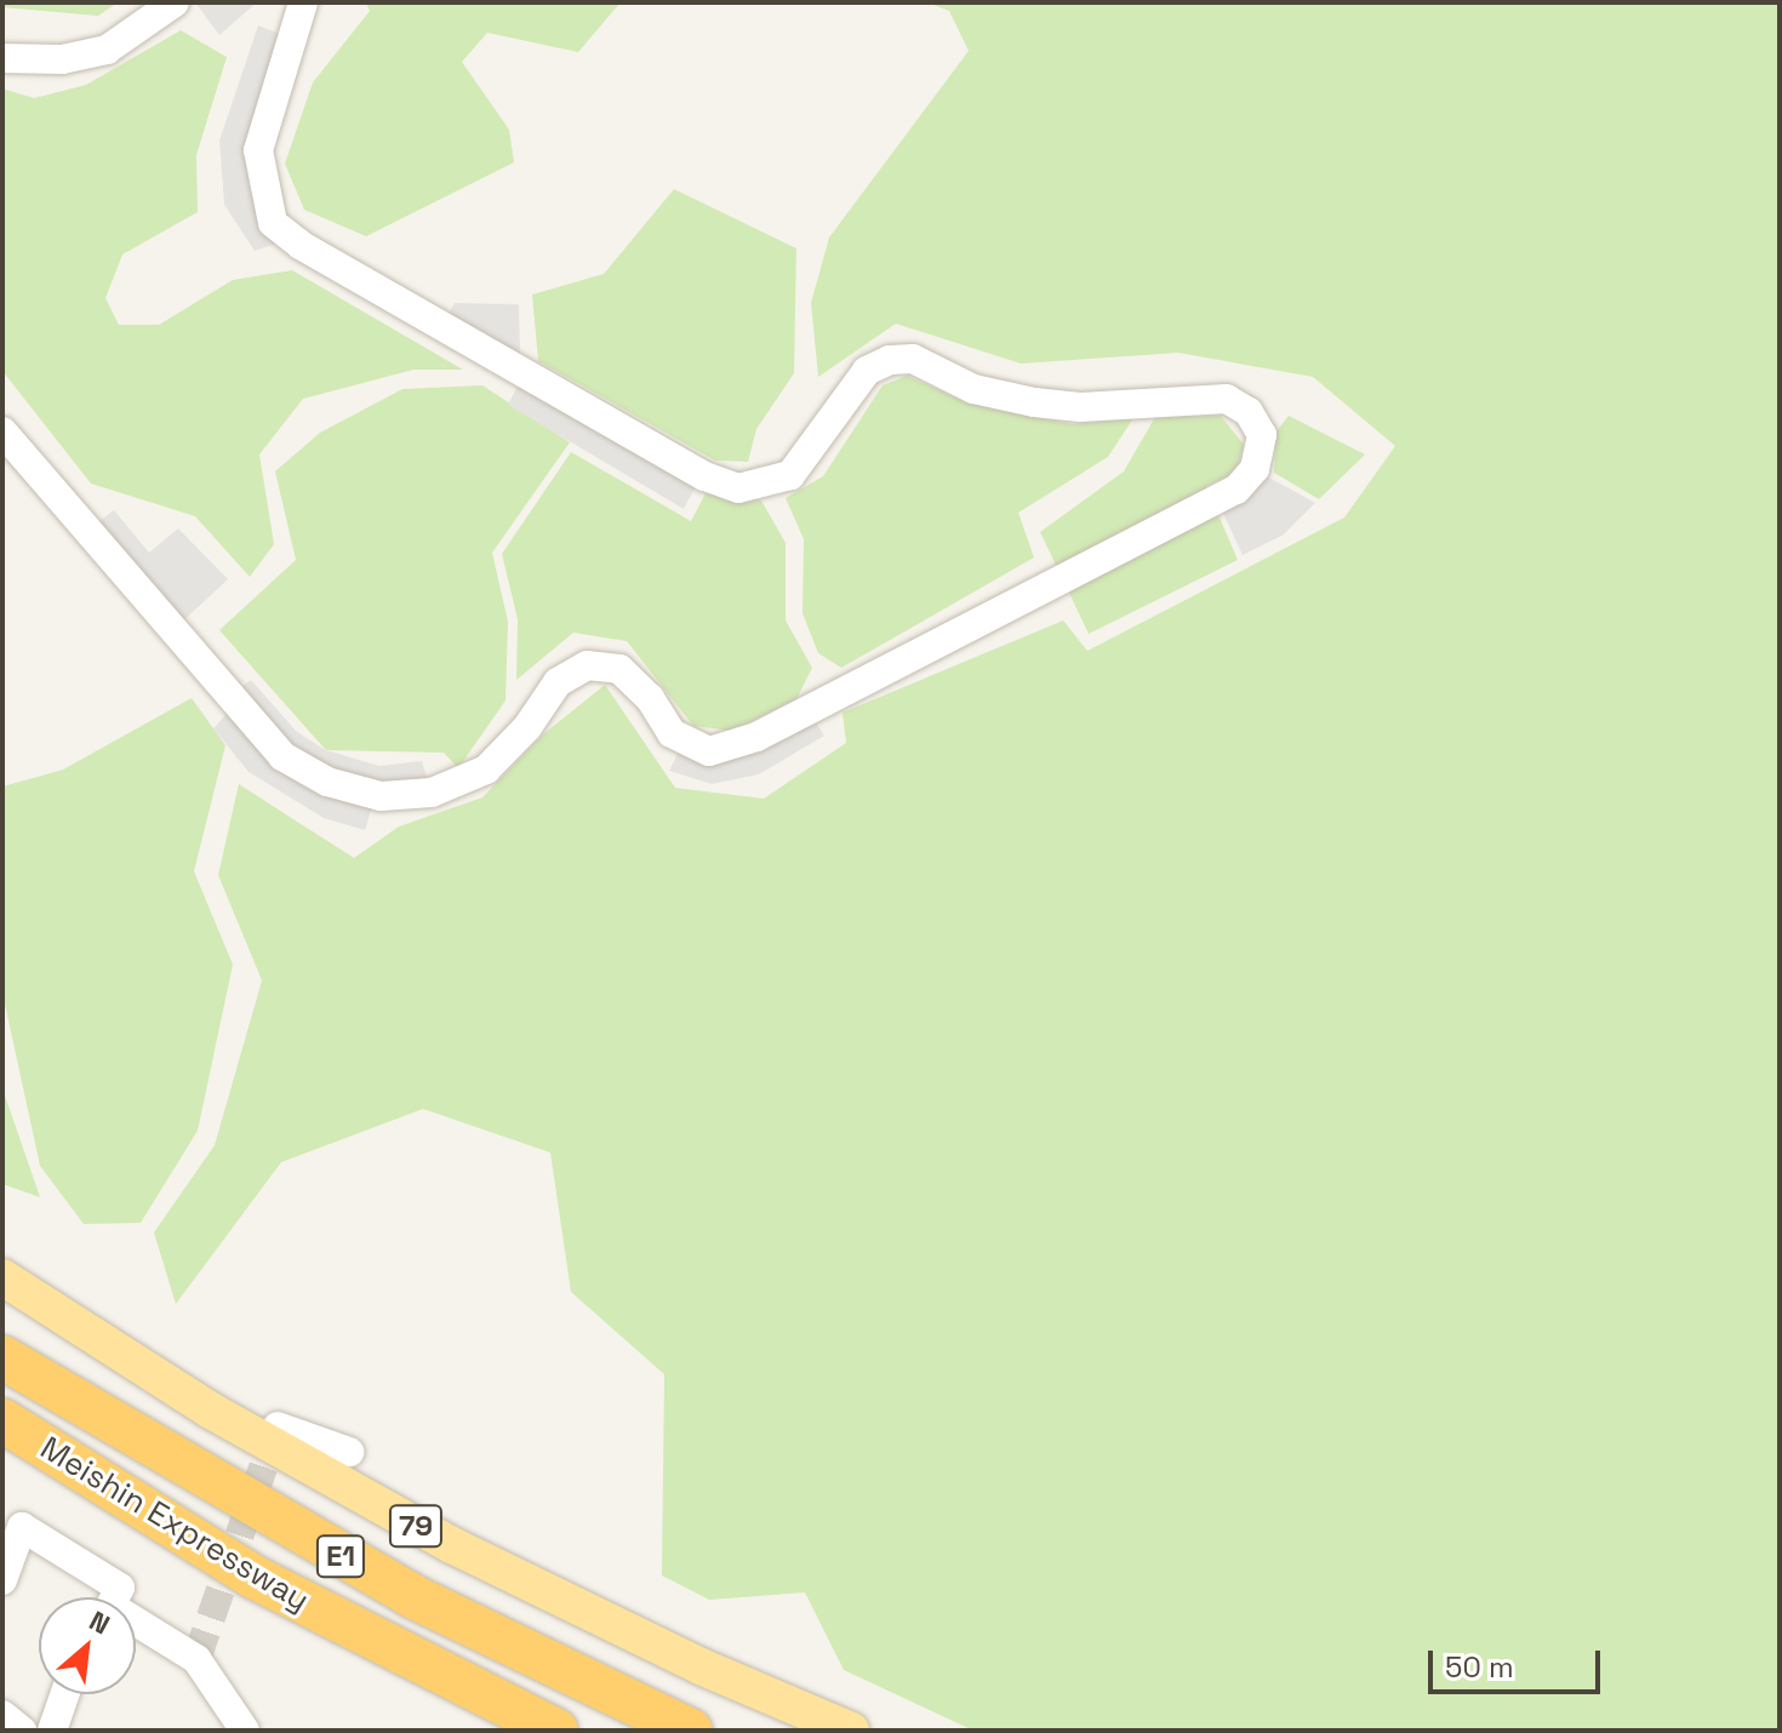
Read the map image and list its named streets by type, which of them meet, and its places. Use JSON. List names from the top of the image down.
{
  "streets": {
    "highway": ["Meishin Expressway", "E1"],
    "main road": ["79"]
  },
  "scale_bar": "50 m",
  "north": "top right"
}
